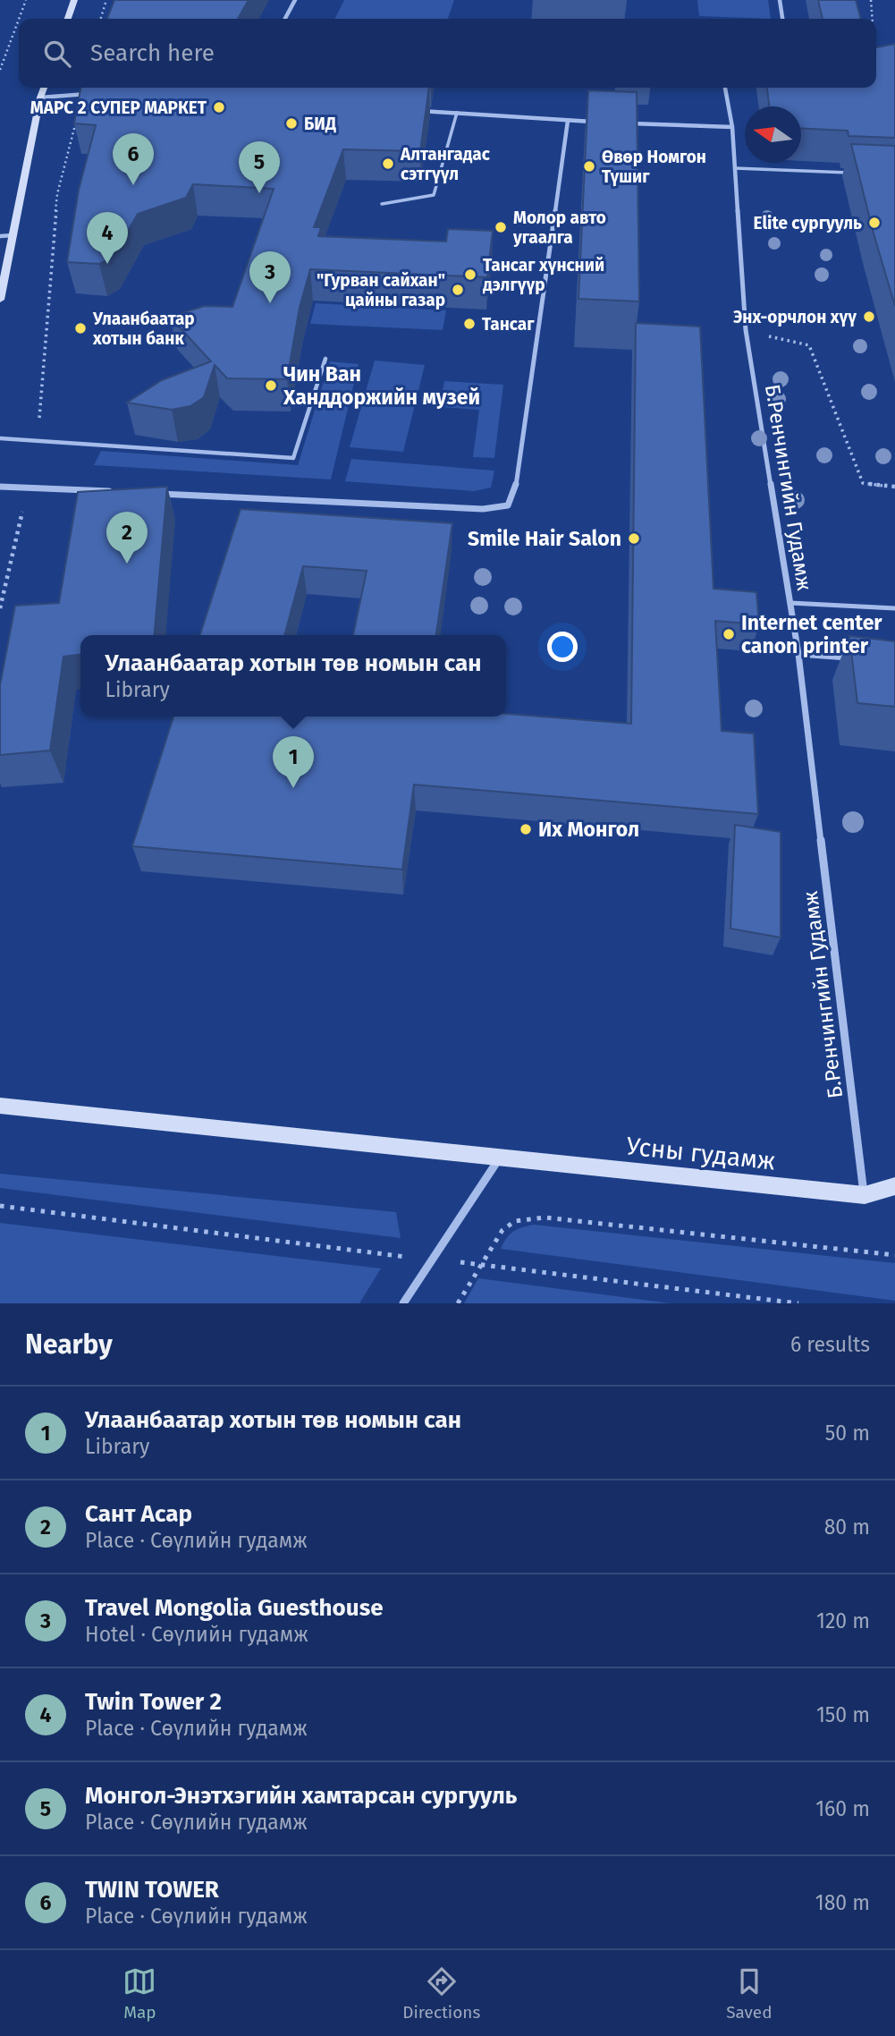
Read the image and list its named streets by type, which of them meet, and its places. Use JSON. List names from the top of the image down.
{
  "streets": {
    "main road": ["Усны гудамж"],
    "street": ["Б.Ренчингийн Гудамж"]
  },
  "crossings": [
    ["Б.Ренчингийн Гудамж", "Усны гудамж"]
  ],
  "places": [
    "МАРС 2 СУПЕР МАРКЕТ",
    "БИД",
    "Алтангадас сэтгүүл",
    "Өвөр Номгон Түшиг",
    "Elite сургууль",
    "Молор авто угаалга",
    "Тансаг хүнсний дэлгүүр",
    "\"Гурван сайхан\" цайны газар",
    "Энх-орчлон хүү",
    "Тансаг",
    "Улаанбаатар хотын банк",
    "Чин Ван Ханддоржийн музей",
    "Smile Hair Salon",
    "Internet center canon printer",
    "Их Монгол"
  ],
  "north": "left",
  "page": {
    "search": "Search here",
    "pins": [
      "6",
      "5",
      "4",
      "3",
      "2",
      "1"
    ],
    "popup": ["Улаанбаатар хотын төв номын сан", "Library"],
    "heading": ["Nearby", "6 results"],
    "list": [
      {
        "mark": "1",
        "name": "Улаанбаатар хотын төв номын сан",
        "note": "Library",
        "value": "50 m"
      },
      {
        "mark": "2",
        "name": "Сант Асар",
        "note": "Place · Сөүлийн гудамж",
        "value": "80 m"
      },
      {
        "mark": "3",
        "name": "Travel Mongolia Guesthouse",
        "note": "Hotel · Сөүлийн гудамж",
        "value": "120 m"
      },
      {
        "mark": "4",
        "name": "Twin Tower 2",
        "note": "Place · Сөүлийн гудамж",
        "value": "150 m"
      },
      {
        "mark": "5",
        "name": "Монгол-Энэтхэгийн хамтарсан сургууль",
        "note": "Place · Сөүлийн гудамж",
        "value": "160 m"
      },
      {
        "mark": "6",
        "name": "TWIN TOWER",
        "note": "Place · Сөүлийн гудамж",
        "value": "180 m"
      }
    ],
    "nav": ["Map", "Directions", "Saved"]
  }
}
